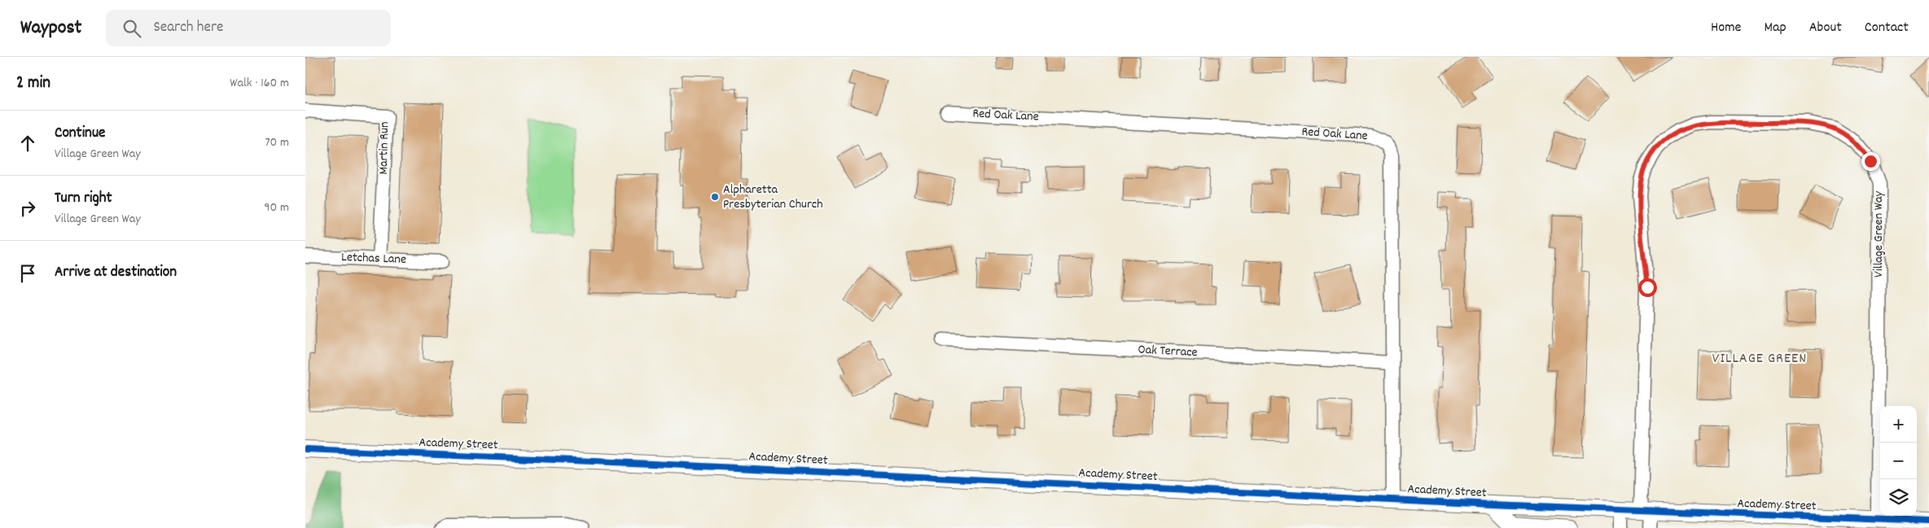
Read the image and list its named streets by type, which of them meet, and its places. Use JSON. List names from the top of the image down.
{
  "streets": {
    "street": [
      "Red Oak Lane",
      "Martin Run",
      "Village Green Way",
      "Letchas Lane",
      "Oak Terrace",
      "Academy Street"
    ]
  },
  "crossings": [
    ["Red Oak Lane", "Oak Terrace"],
    ["Red Oak Lane", "Academy Street"],
    ["Martin Run", "Letchas Lane"],
    ["Village Green Way", "Academy Street"]
  ],
  "districts": ["VILLAGE GREEN"],
  "places": ["Alpharetta Presbyterian Church"],
  "page": {
    "header": "Waypost",
    "search": "Search here",
    "nav": [
      "Home",
      "Map",
      "About",
      "Contact"
    ],
    "heading": ["2 min", "Walk · 160 m"],
    "list": [
      ["Continue", "Village Green Way", "70 m"],
      ["Turn right", "Village Green Way", "90 m"],
      "Arrive at destination"
    ],
    "map_buttons": ["+", "−"]
  }
}
